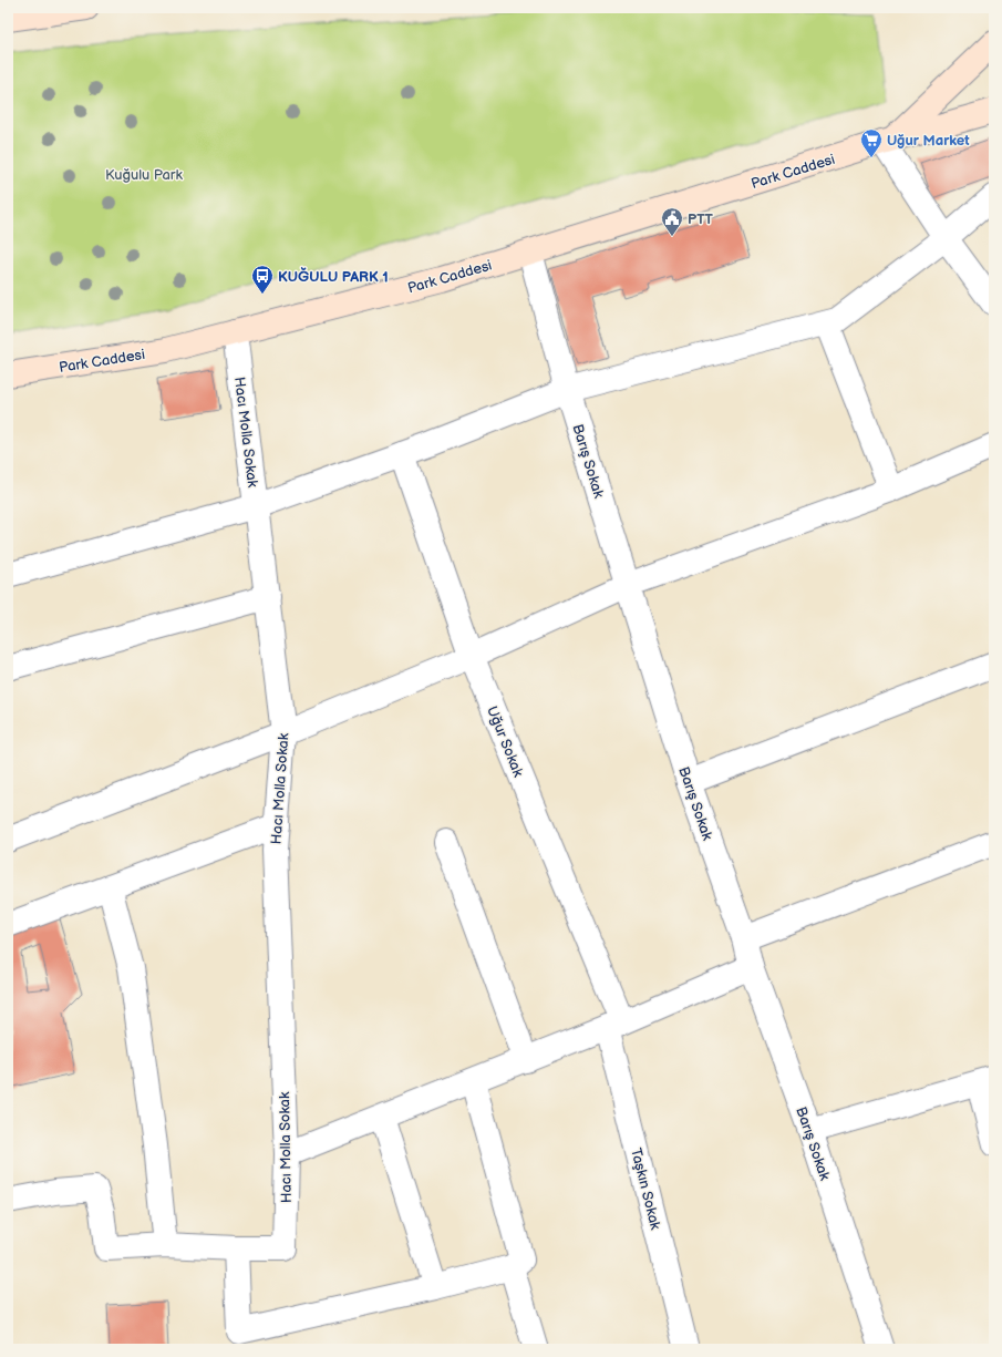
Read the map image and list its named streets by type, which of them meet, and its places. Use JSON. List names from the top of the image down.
{
  "streets": {
    "main road": ["Park Caddesi"],
    "street": [
      "Hacı Molla Sokak",
      "Barış Sokak",
      "Uğur Sokak",
      "Taşkın Sokak"
    ]
  },
  "crossings": [
    ["Park Caddesi", "Hacı Molla Sokak"],
    ["Park Caddesi", "Barış Sokak"],
    ["Uğur Sokak", "Taşkın Sokak"]
  ],
  "parks": ["Kuğulu Park"],
  "places": {
    "supermarket": ["Uğur Market"],
    "public building": ["PTT"],
    "bus stop": ["KUĞULU PARK 1"]
  }
}
